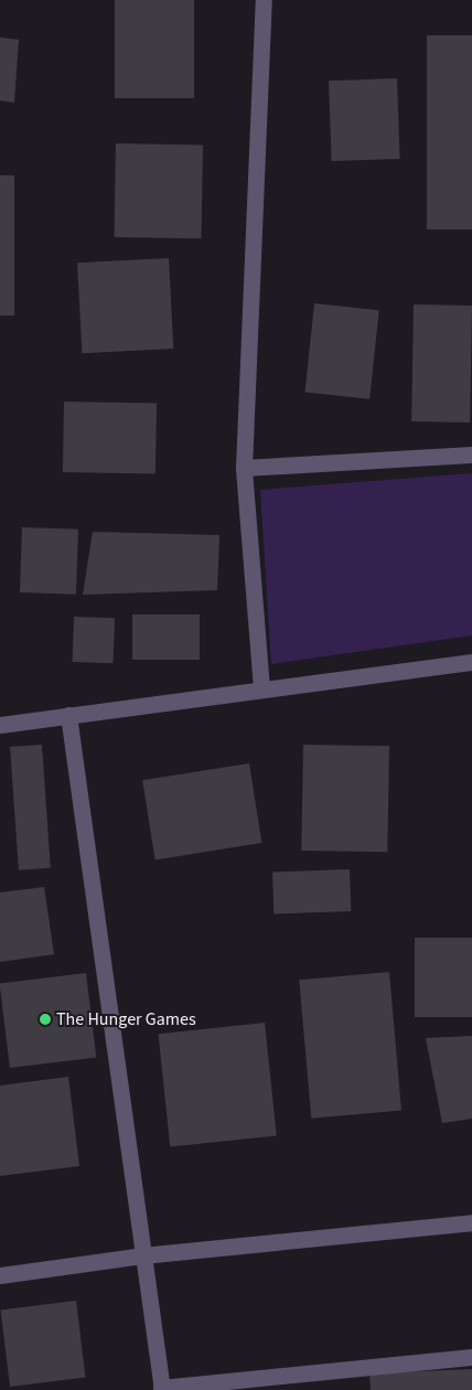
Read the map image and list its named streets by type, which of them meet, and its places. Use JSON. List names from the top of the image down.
{
  "places": ["The Hunger Games"]
}
